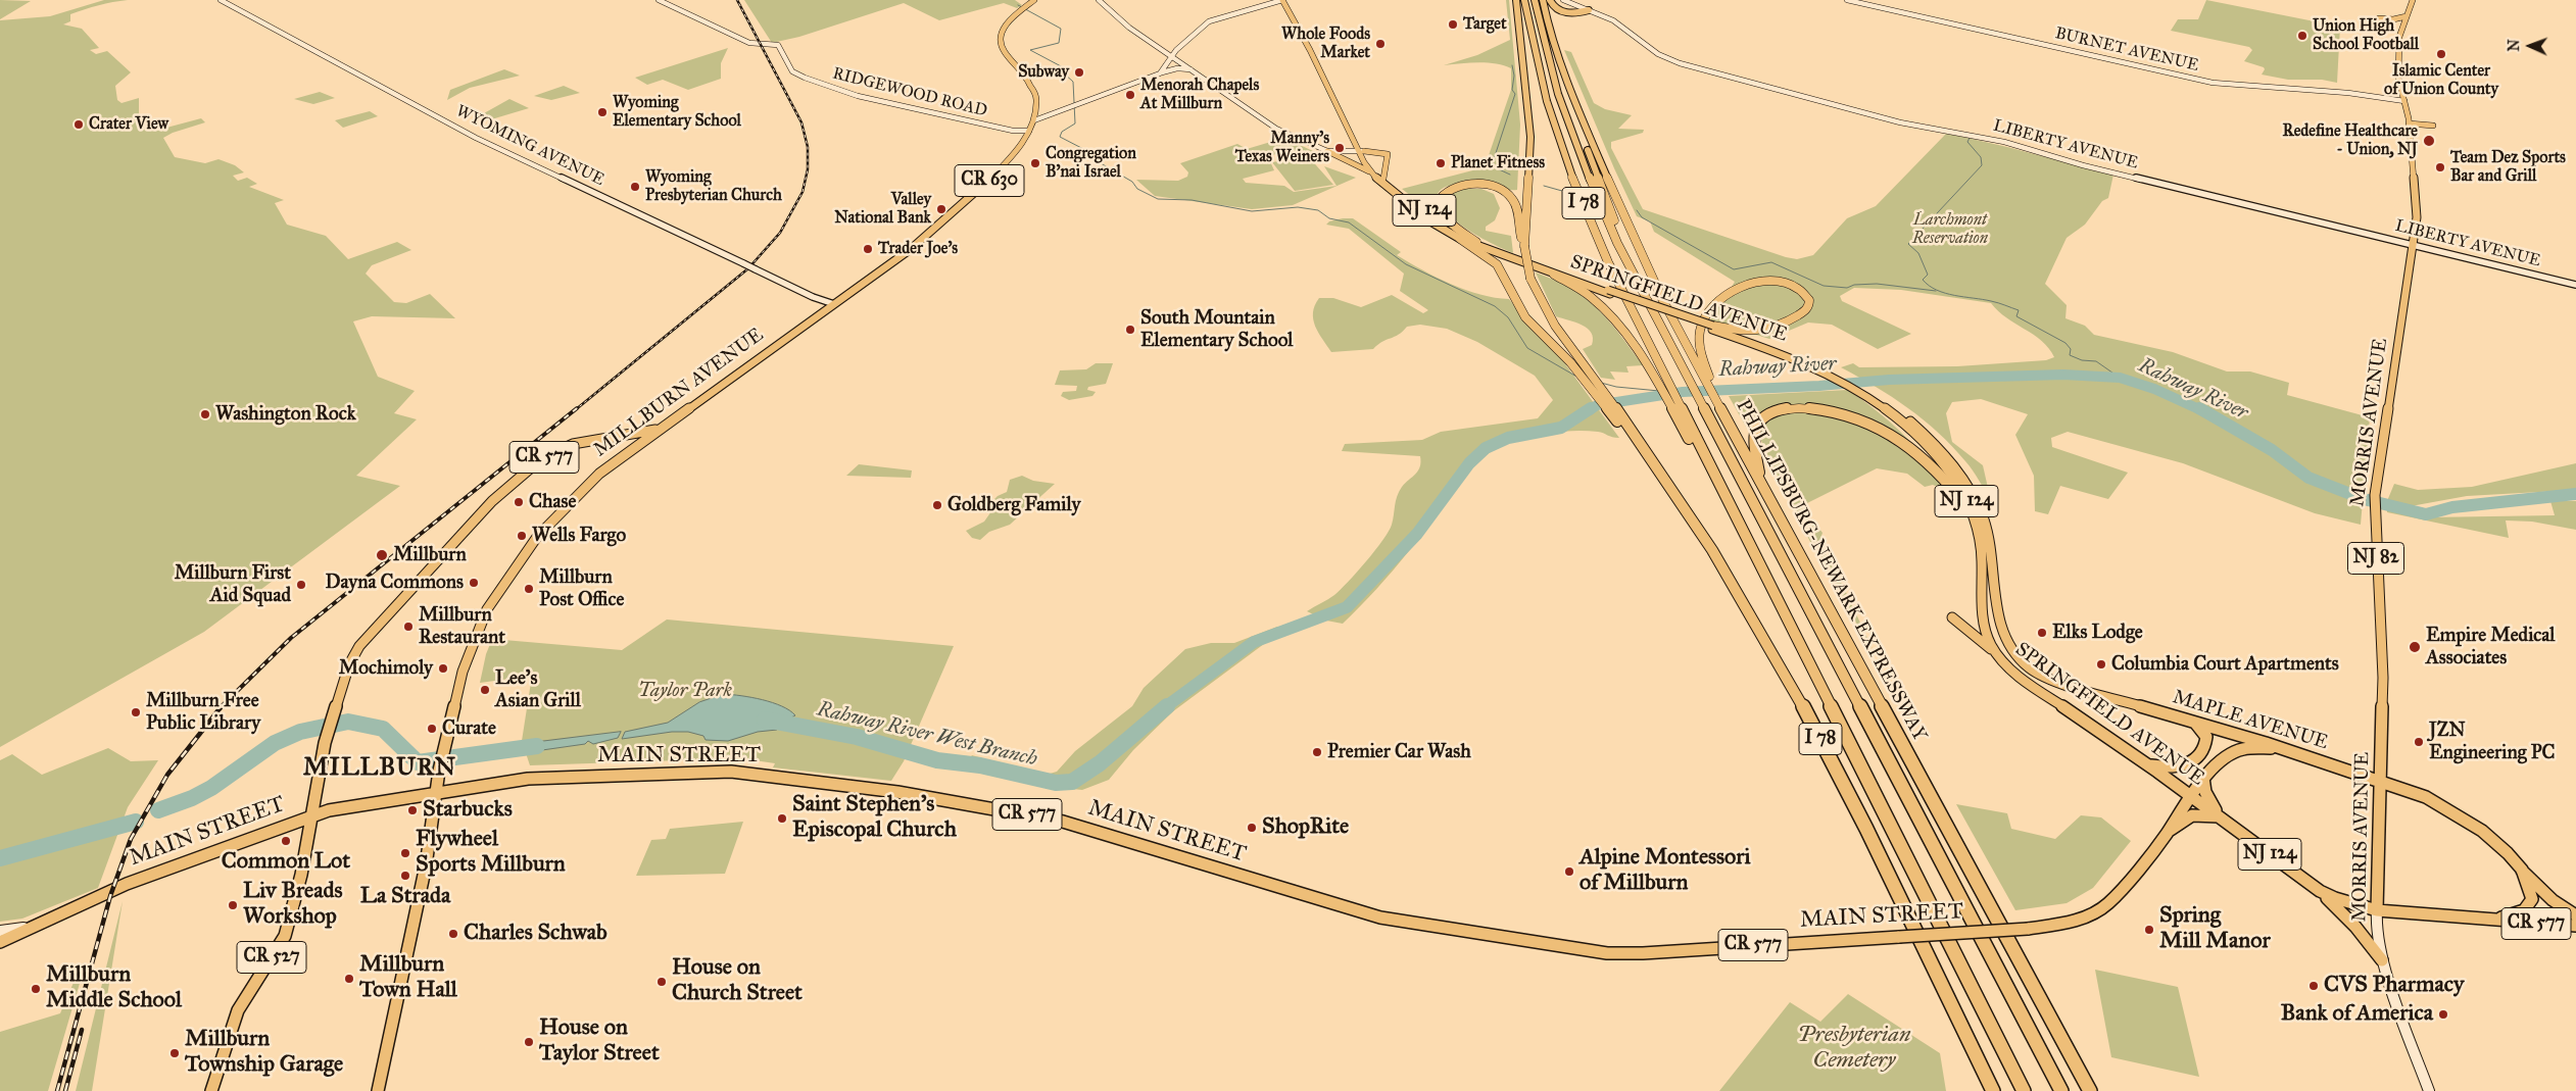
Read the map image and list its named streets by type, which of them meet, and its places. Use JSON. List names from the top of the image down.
{
  "streets": {
    "highway": ["I 78", "PHILLIPSBURG-NEWARK EXPRESSWAY"],
    "main road": [
      "CR 630",
      "NJ 124",
      "SPRINGFIELD AVENUE",
      "MILLBURN AVENUE",
      "MORRIS AVENUE",
      "CR 577",
      "NJ 82",
      "MAPLE AVENUE",
      "MAIN STREET",
      "CR 527"
    ],
    "street": [
      "BURNET AVENUE",
      "RIDGEWOOD ROAD",
      "LIBERTY AVENUE",
      "WYOMING AVENUE"
    ]
  },
  "crossings": [
    ["BURNET AVENUE", "MORRIS AVENUE"],
    ["RIDGEWOOD ROAD", "MILLBURN AVENUE"],
    ["LIBERTY AVENUE", "MORRIS AVENUE"],
    ["WYOMING AVENUE", "MILLBURN AVENUE"],
    ["NJ 124", "SPRINGFIELD AVENUE"],
    ["NJ 124", "MORRIS AVENUE"],
    ["NJ 124", "CR 577"],
    ["NJ 124", "MAPLE AVENUE"],
    ["SPRINGFIELD AVENUE", "MORRIS AVENUE"],
    ["SPRINGFIELD AVENUE", "CR 577"],
    ["SPRINGFIELD AVENUE", "MAPLE AVENUE"],
    ["SPRINGFIELD AVENUE", "MAIN STREET"],
    ["MILLBURN AVENUE", "CR 577"],
    ["MILLBURN AVENUE", "MAIN STREET"],
    ["MORRIS AVENUE", "MAPLE AVENUE"],
    ["CR 577", "MAPLE AVENUE"],
    ["CR 577", "MAIN STREET"],
    ["CR 577", "CR 527"],
    ["MAIN STREET", "CR 527"]
  ],
  "districts": ["MILLBURN"],
  "water": ["Rahway River", "Rahway River West Branch"],
  "parks": ["Larchmont Reservation", "Taylor Park", "Presbyterian Cemetery"],
  "places": [
    "Target",
    "Union High School Football",
    "Whole Foods Market",
    "Islamic Center of Union County",
    "Subway",
    "Menorah Chapels At Millburn",
    "Wyoming Elementary School",
    "Crater View",
    "Redefine Healthcare - Union, NJ",
    "Manny’s Texas Weiners",
    "Congregation B'nai Israel",
    "Planet Fitness",
    "Team Dez Sports Bar and Grill",
    "Wyoming Presbyterian Church",
    "Valley National Bank",
    "Trader Joe's",
    "South Mountain Elementary School",
    "Washington Rock",
    "Chase",
    "Goldberg Family",
    "Wells Fargo",
    "Millburn",
    "Dayna Commons",
    "Millburn First Aid Squad",
    "Millburn Post Office",
    "Millburn Restaurant",
    "Elks Lodge",
    "Empire Medical Associates",
    "Columbia Court Apartments",
    "Mochimoly",
    "Lee's Asian Grill",
    "Millburn Free Public Library",
    "Curate",
    "JZN Engineering PC",
    "Premier Car Wash",
    "Starbucks",
    "Saint Stephen's Episcopal Church",
    "ShopRite",
    "Common Lot",
    "Flywheel Sports Millburn",
    "Alpine Montessori of Millburn",
    "La Strada",
    "Liv Breads Workshop",
    "Spring Mill Manor",
    "Charles Schwab",
    "Millburn Town Hall",
    "House on Church Street",
    "CVS Pharmacy",
    "Millburn Middle School",
    "Bank of America",
    "House on Taylor Street",
    "Millburn Township Garage"
  ],
  "north": "left"
}
